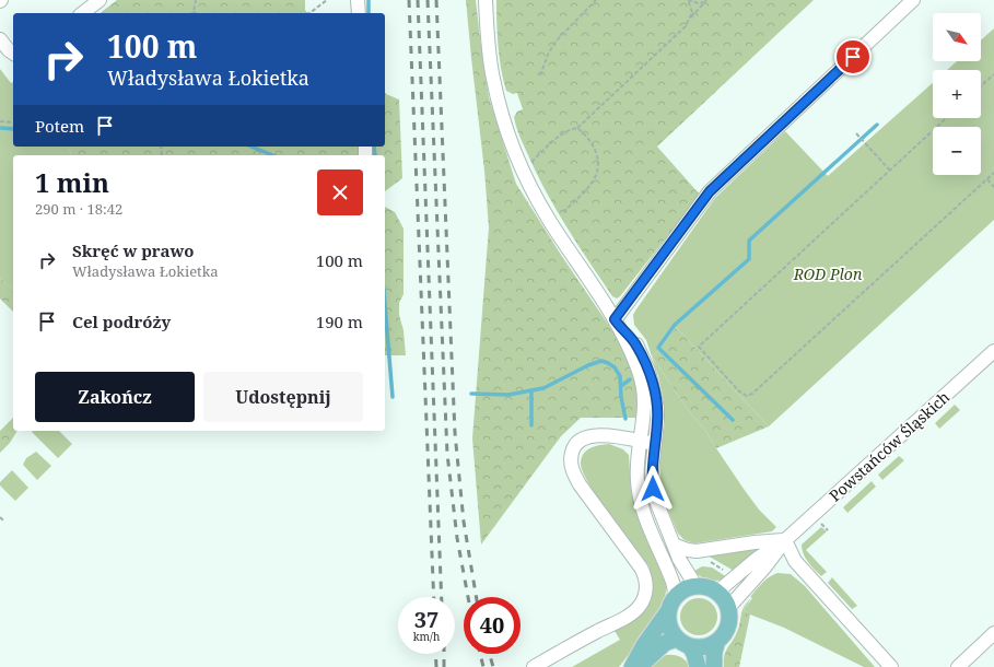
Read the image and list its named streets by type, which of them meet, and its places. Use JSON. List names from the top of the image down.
{
  "streets": {
    "street": ["Powstańców Śląskich"]
  },
  "parks": ["ROD Plon"],
  "north": "bottom right",
  "page": {
    "map_buttons": ["+", "−"],
    "turn": ["100 m", "Władysława Łokietka"],
    "then": "Potem",
    "heading": ["1 min", "290 m · 18:42"],
    "list": [
      {
        "name": "Skręć w prawo",
        "note": "Władysława Łokietka",
        "value": "100 m"
      },
      {
        "name": "Cel podróży",
        "value": "190 m"
      }
    ],
    "buttons": ["Zakończ", "Udostępnij"],
    "speed": "37 km/h",
    "limit": "40"
  }
}
